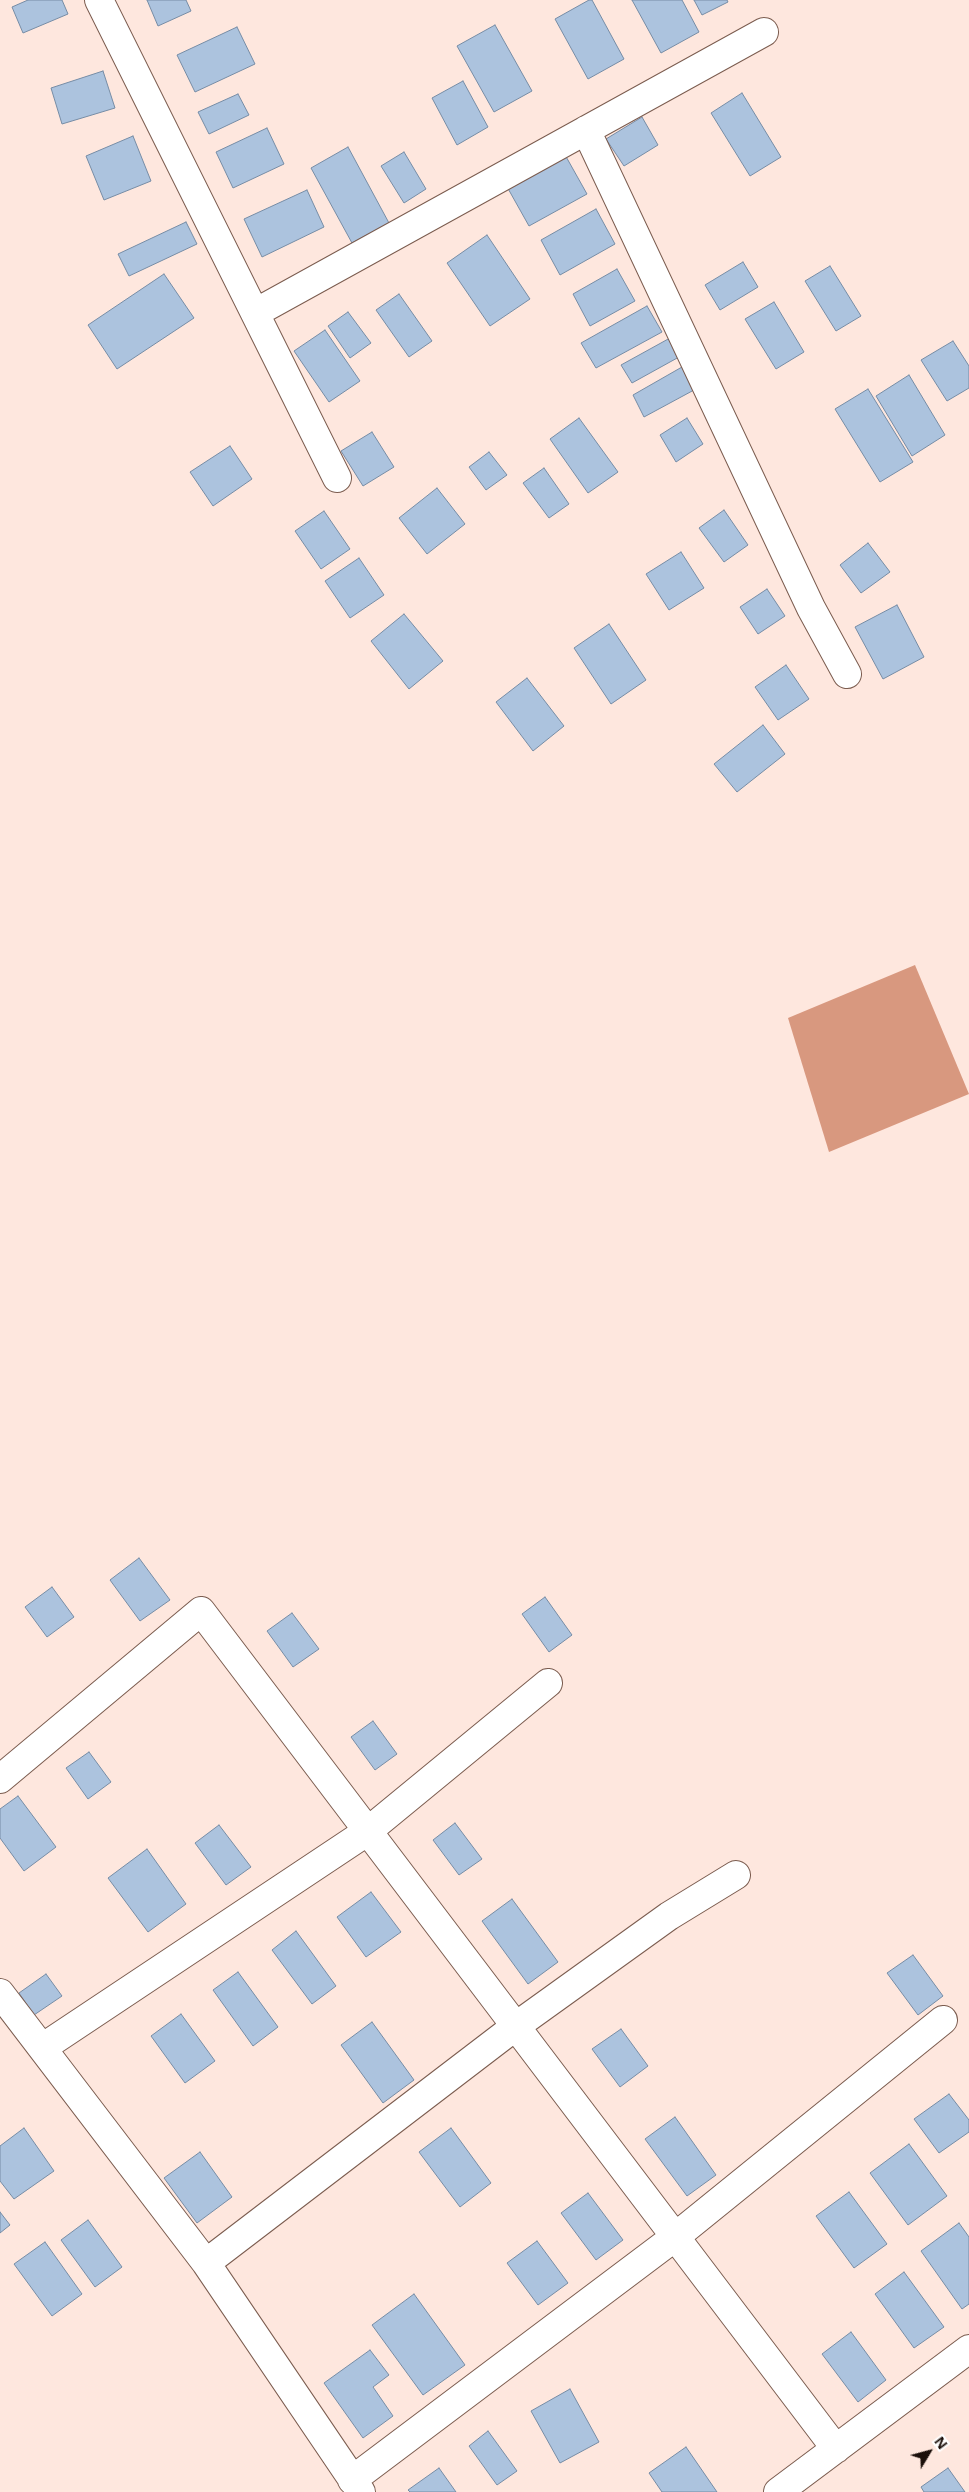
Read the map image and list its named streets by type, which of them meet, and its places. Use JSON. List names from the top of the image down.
{
  "north": "top right"
}
